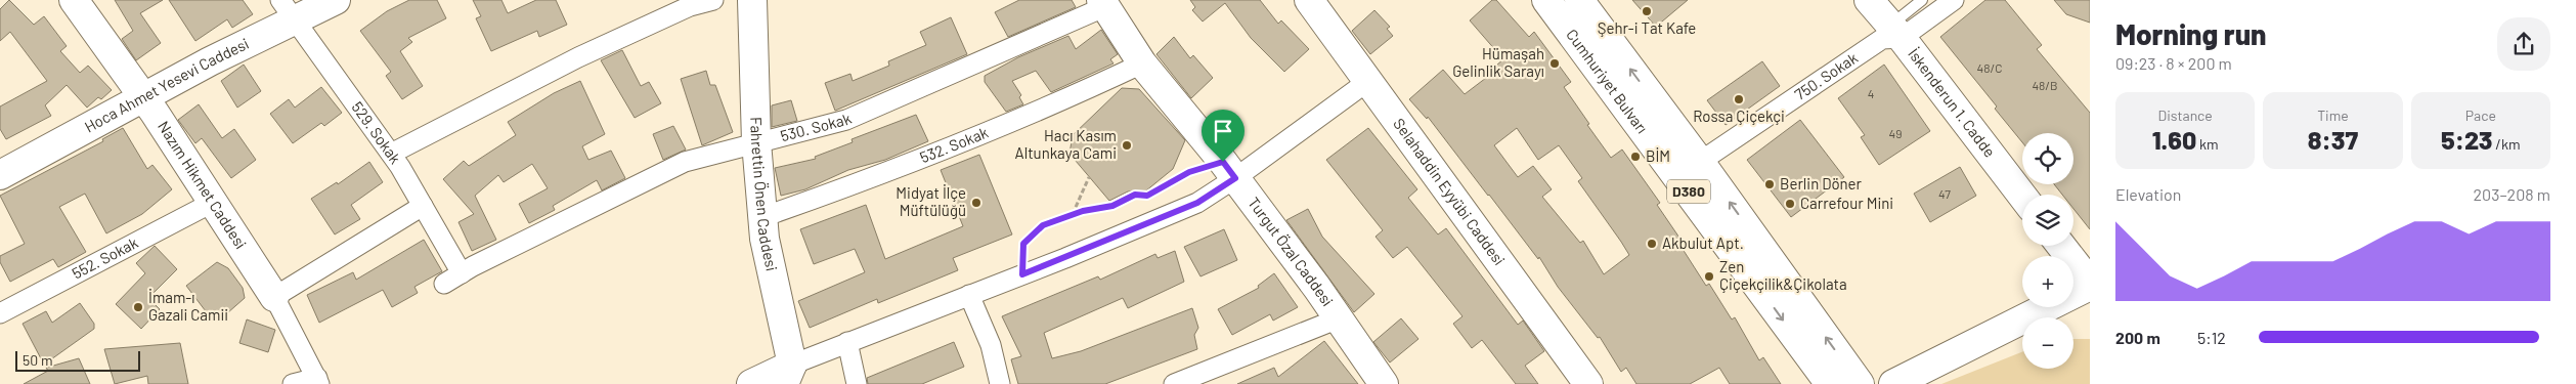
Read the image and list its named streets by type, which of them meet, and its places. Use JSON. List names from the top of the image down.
{
  "streets": {
    "street": [
      "750. Sokak",
      "Cumhuriyet Bulvarı",
      "Hoca Ahmet Yesevi Caddesi",
      "İskenderun 1. Cadde",
      "530. Sokak",
      "529. Sokak",
      "532. Sokak",
      "Nazım Hikmet Caddesi",
      "Selahaddin Eyyübi Caddesi",
      "D380",
      "Fahrettin Önen Caddesi",
      "Turgut Özal Caddesi",
      "552. Sokak"
    ]
  },
  "crossings": [
    ["750. Sokak", "Cumhuriyet Bulvarı"],
    ["750. Sokak", "İskenderun 1. Cadde"],
    ["Hoca Ahmet Yesevi Caddesi", "529. Sokak"],
    ["Hoca Ahmet Yesevi Caddesi", "Nazım Hikmet Caddesi"],
    ["530. Sokak", "529. Sokak"],
    ["530. Sokak", "Fahrettin Önen Caddesi"],
    ["530. Sokak", "Turgut Özal Caddesi"],
    ["532. Sokak", "Fahrettin Önen Caddesi"],
    ["532. Sokak", "Turgut Özal Caddesi"],
    ["Nazım Hikmet Caddesi", "552. Sokak"]
  ],
  "places": [
    "Şehr-i Tat Kafe",
    "Hümaşah Gelinlik Sarayı",
    "Rossa Çiçekçi",
    "Hacı Kasım Altunkaya Cami",
    "BİM",
    "Berlin Döner",
    "Midyat İlçe Müftülüğü",
    "Carrefour Mini",
    "Akbulut Apt.",
    "Zen Çiçekçilik&Çikolata",
    "İmam-ı Gazali Camii"
  ],
  "house_numbers": [
    "48/C",
    "48/B",
    "4",
    "49",
    "47"
  ],
  "scale_bar": "50 m",
  "page": {
    "heading": ["Morning run", "09:23 · 8 × 200 m"],
    "stats": [
      ["Distance", "1.60 km"],
      ["Time", "8:37"],
      ["Pace", "5:23 /km"]
    ],
    "map_buttons": ["+", "−"],
    "chart": ["Elevation", "203–208 m"],
    "list": [
      {
        "name": "200 m",
        "note": "5:12"
      }
    ],
    "scale": "50 m"
  }
}
